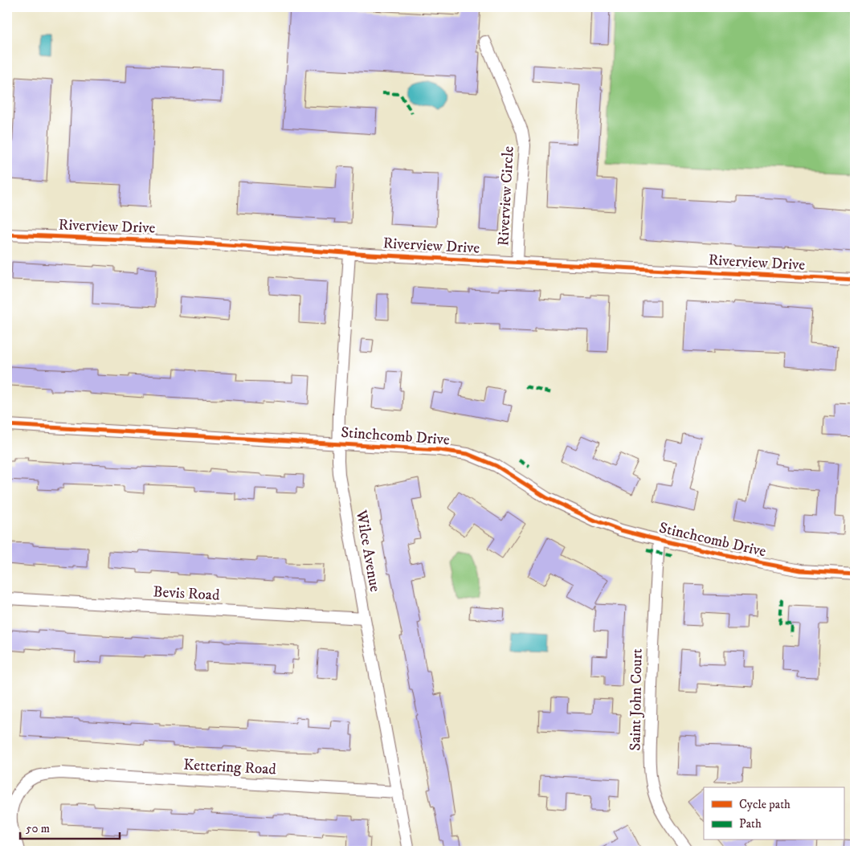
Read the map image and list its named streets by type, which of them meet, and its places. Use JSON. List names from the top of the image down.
{
  "streets": {
    "street": [
      "Riverview Circle",
      "Riverview Drive",
      "Stinchcomb Drive",
      "Wilce Avenue",
      "Bevis Road",
      "Saint John Court",
      "Kettering Road"
    ]
  },
  "crossings": [
    ["Riverview Circle", "Riverview Drive"],
    ["Riverview Drive", "Wilce Avenue"],
    ["Stinchcomb Drive", "Wilce Avenue"],
    ["Stinchcomb Drive", "Saint John Court"],
    ["Wilce Avenue", "Bevis Road"],
    ["Wilce Avenue", "Kettering Road"]
  ],
  "legend": ["Cycle path", "Path"],
  "scale_bar": "50 m"
}
